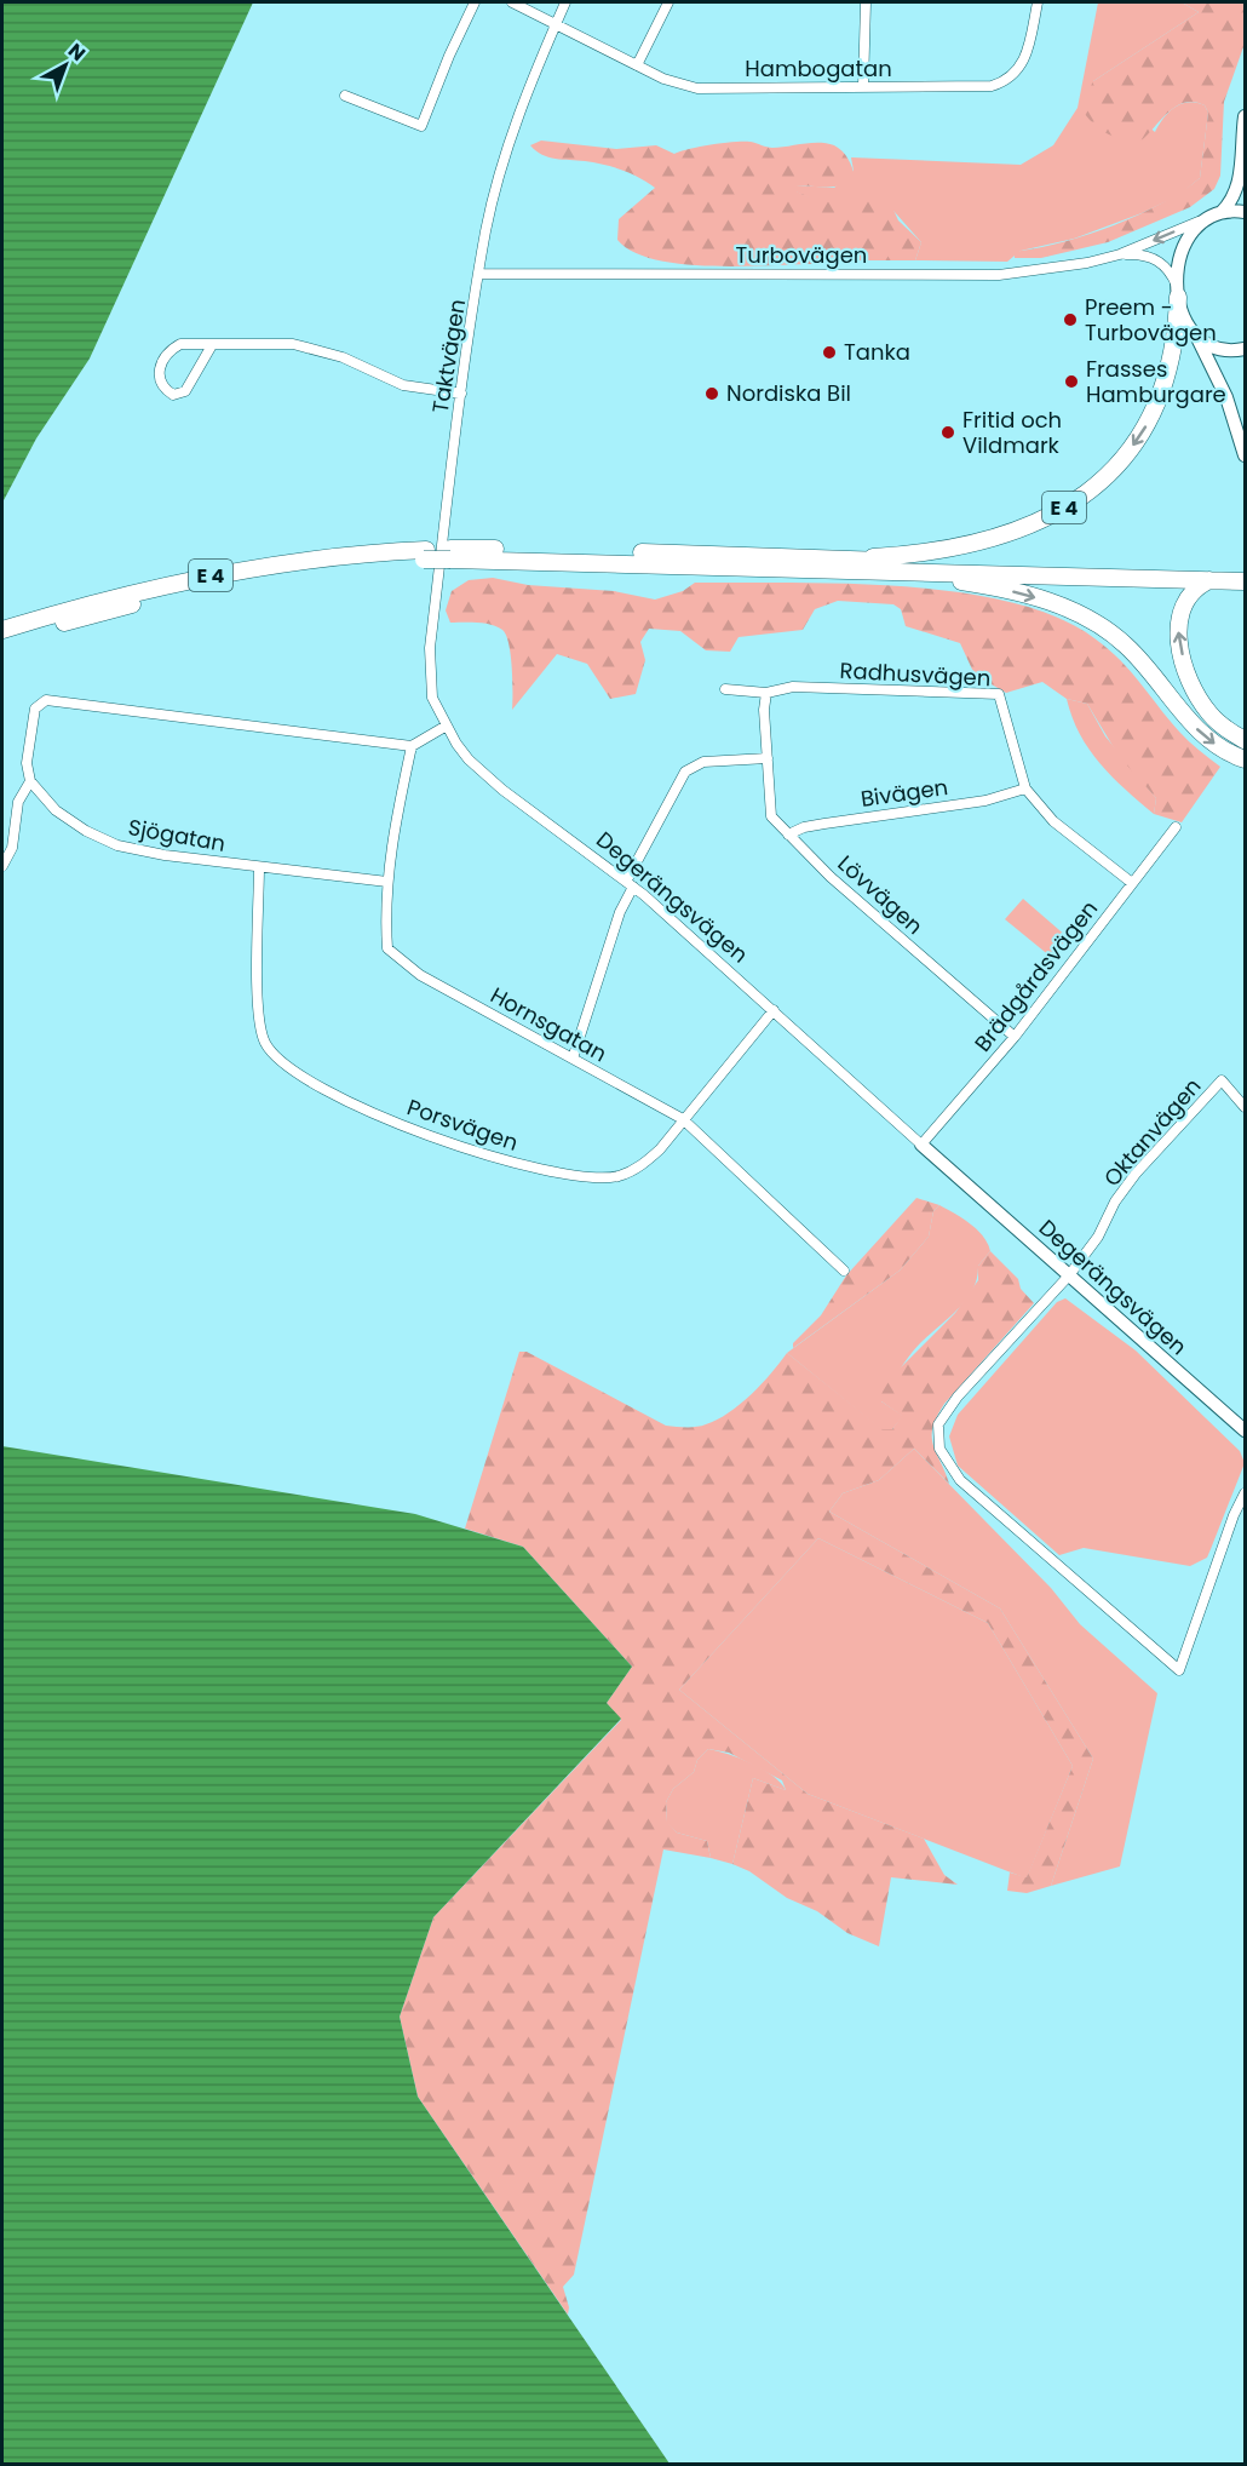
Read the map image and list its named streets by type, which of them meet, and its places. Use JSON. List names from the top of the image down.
{
  "streets": {
    "highway": ["E 4"],
    "main road": ["Degerängsvägen"],
    "street": [
      "Hambogatan",
      "Turbovägen",
      "Taktvägen",
      "Radhusvägen",
      "Bivägen",
      "Sjögatan",
      "Lövvägen",
      "Brädgårdsvägen",
      "Hornsgatan",
      "Porsvägen",
      "Oktanvägen"
    ]
  },
  "crossings": [
    ["Hambogatan", "Taktvägen"],
    ["Turbovägen", "Taktvägen"],
    ["Turbovägen", "E 4"],
    ["Taktvägen", "Degerängsvägen"],
    ["Radhusvägen", "Bivägen"],
    ["Radhusvägen", "Brädgårdsvägen"],
    ["Bivägen", "Lövvägen"],
    ["Sjögatan", "Hornsgatan"],
    ["Sjögatan", "Porsvägen"],
    ["Lövvägen", "Brädgårdsvägen"],
    ["Degerängsvägen", "Brädgårdsvägen"],
    ["Degerängsvägen", "Porsvägen"],
    ["Degerängsvägen", "Oktanvägen"],
    ["Hornsgatan", "Porsvägen"]
  ],
  "places": [
    "Preem - Turbovägen",
    "Tanka",
    "Frasses Hamburgare",
    "Nordiska Bil",
    "Fritid och Vildmark"
  ],
  "north": "top right"
}
